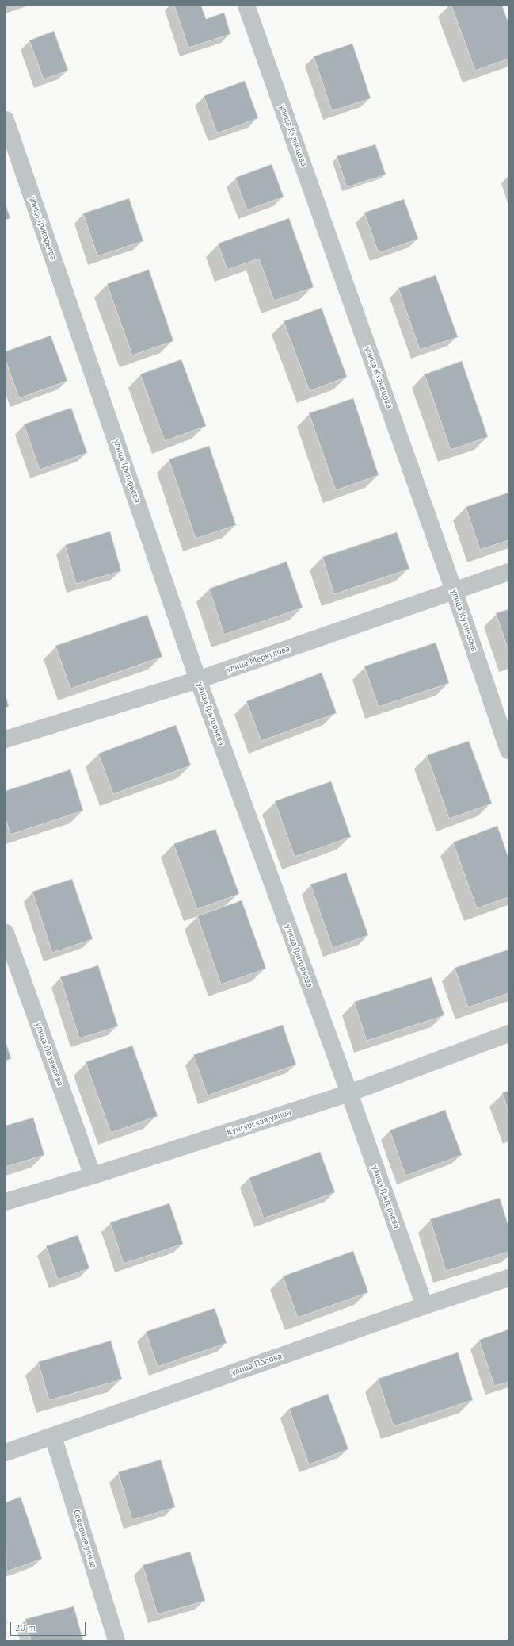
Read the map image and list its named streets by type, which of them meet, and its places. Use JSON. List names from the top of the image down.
{
  "streets": {
    "street": [
      "улица Кузнецова",
      "улица Григорьева",
      "улица Меркулова",
      "улица Полежаева",
      "Кунгурская улица",
      "улица Попова",
      "Северная улица"
    ]
  },
  "crossings": [
    ["улица Кузнецова", "улица Меркулова"],
    ["улица Григорьева", "улица Меркулова"],
    ["улица Григорьева", "Кунгурская улица"],
    ["улица Григорьева", "улица Попова"],
    ["улица Полежаева", "Кунгурская улица"],
    ["улица Попова", "Северная улица"]
  ],
  "scale_bar": "20 m"
}
